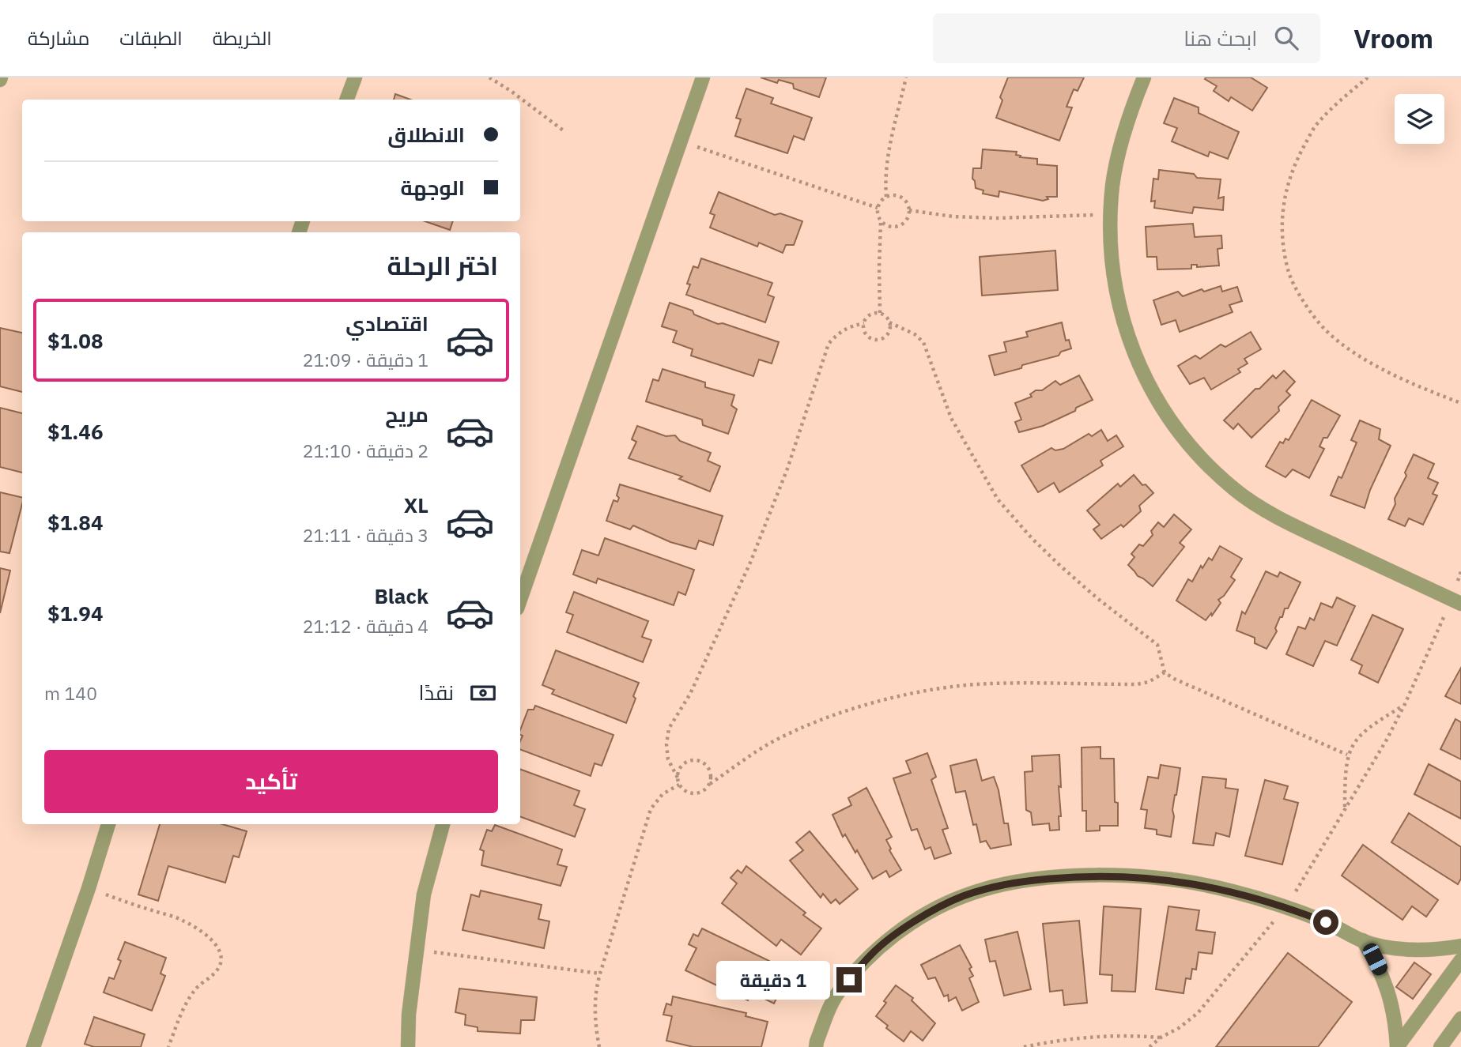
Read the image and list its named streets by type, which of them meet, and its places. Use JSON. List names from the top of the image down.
{
  "page": {
    "header": "Vroom",
    "search": "ابحث هنا",
    "nav": ["الخريطة", "الطبقات", "مشاركة"],
    "banner": ["الانطلاق", "الوجهة"],
    "heading": "اختر الرحلة",
    "list": [
      {
        "name": "اقتصادي",
        "note": "1 دقيقة · 21:09",
        "value": "$1.08"
      },
      {
        "name": "مريح",
        "note": "2 دقيقة · 21:10",
        "value": "$1.46"
      },
      {
        "name": "XL",
        "note": "3 دقيقة · 21:11",
        "value": "$1.84"
      },
      {
        "name": "Black",
        "note": "4 دقيقة · 21:12",
        "value": "$1.94"
      }
    ],
    "pay": ["نقدًا", "140 m"],
    "buttons": "تأكيد",
    "bubble": "1 دقيقة"
  }
}
